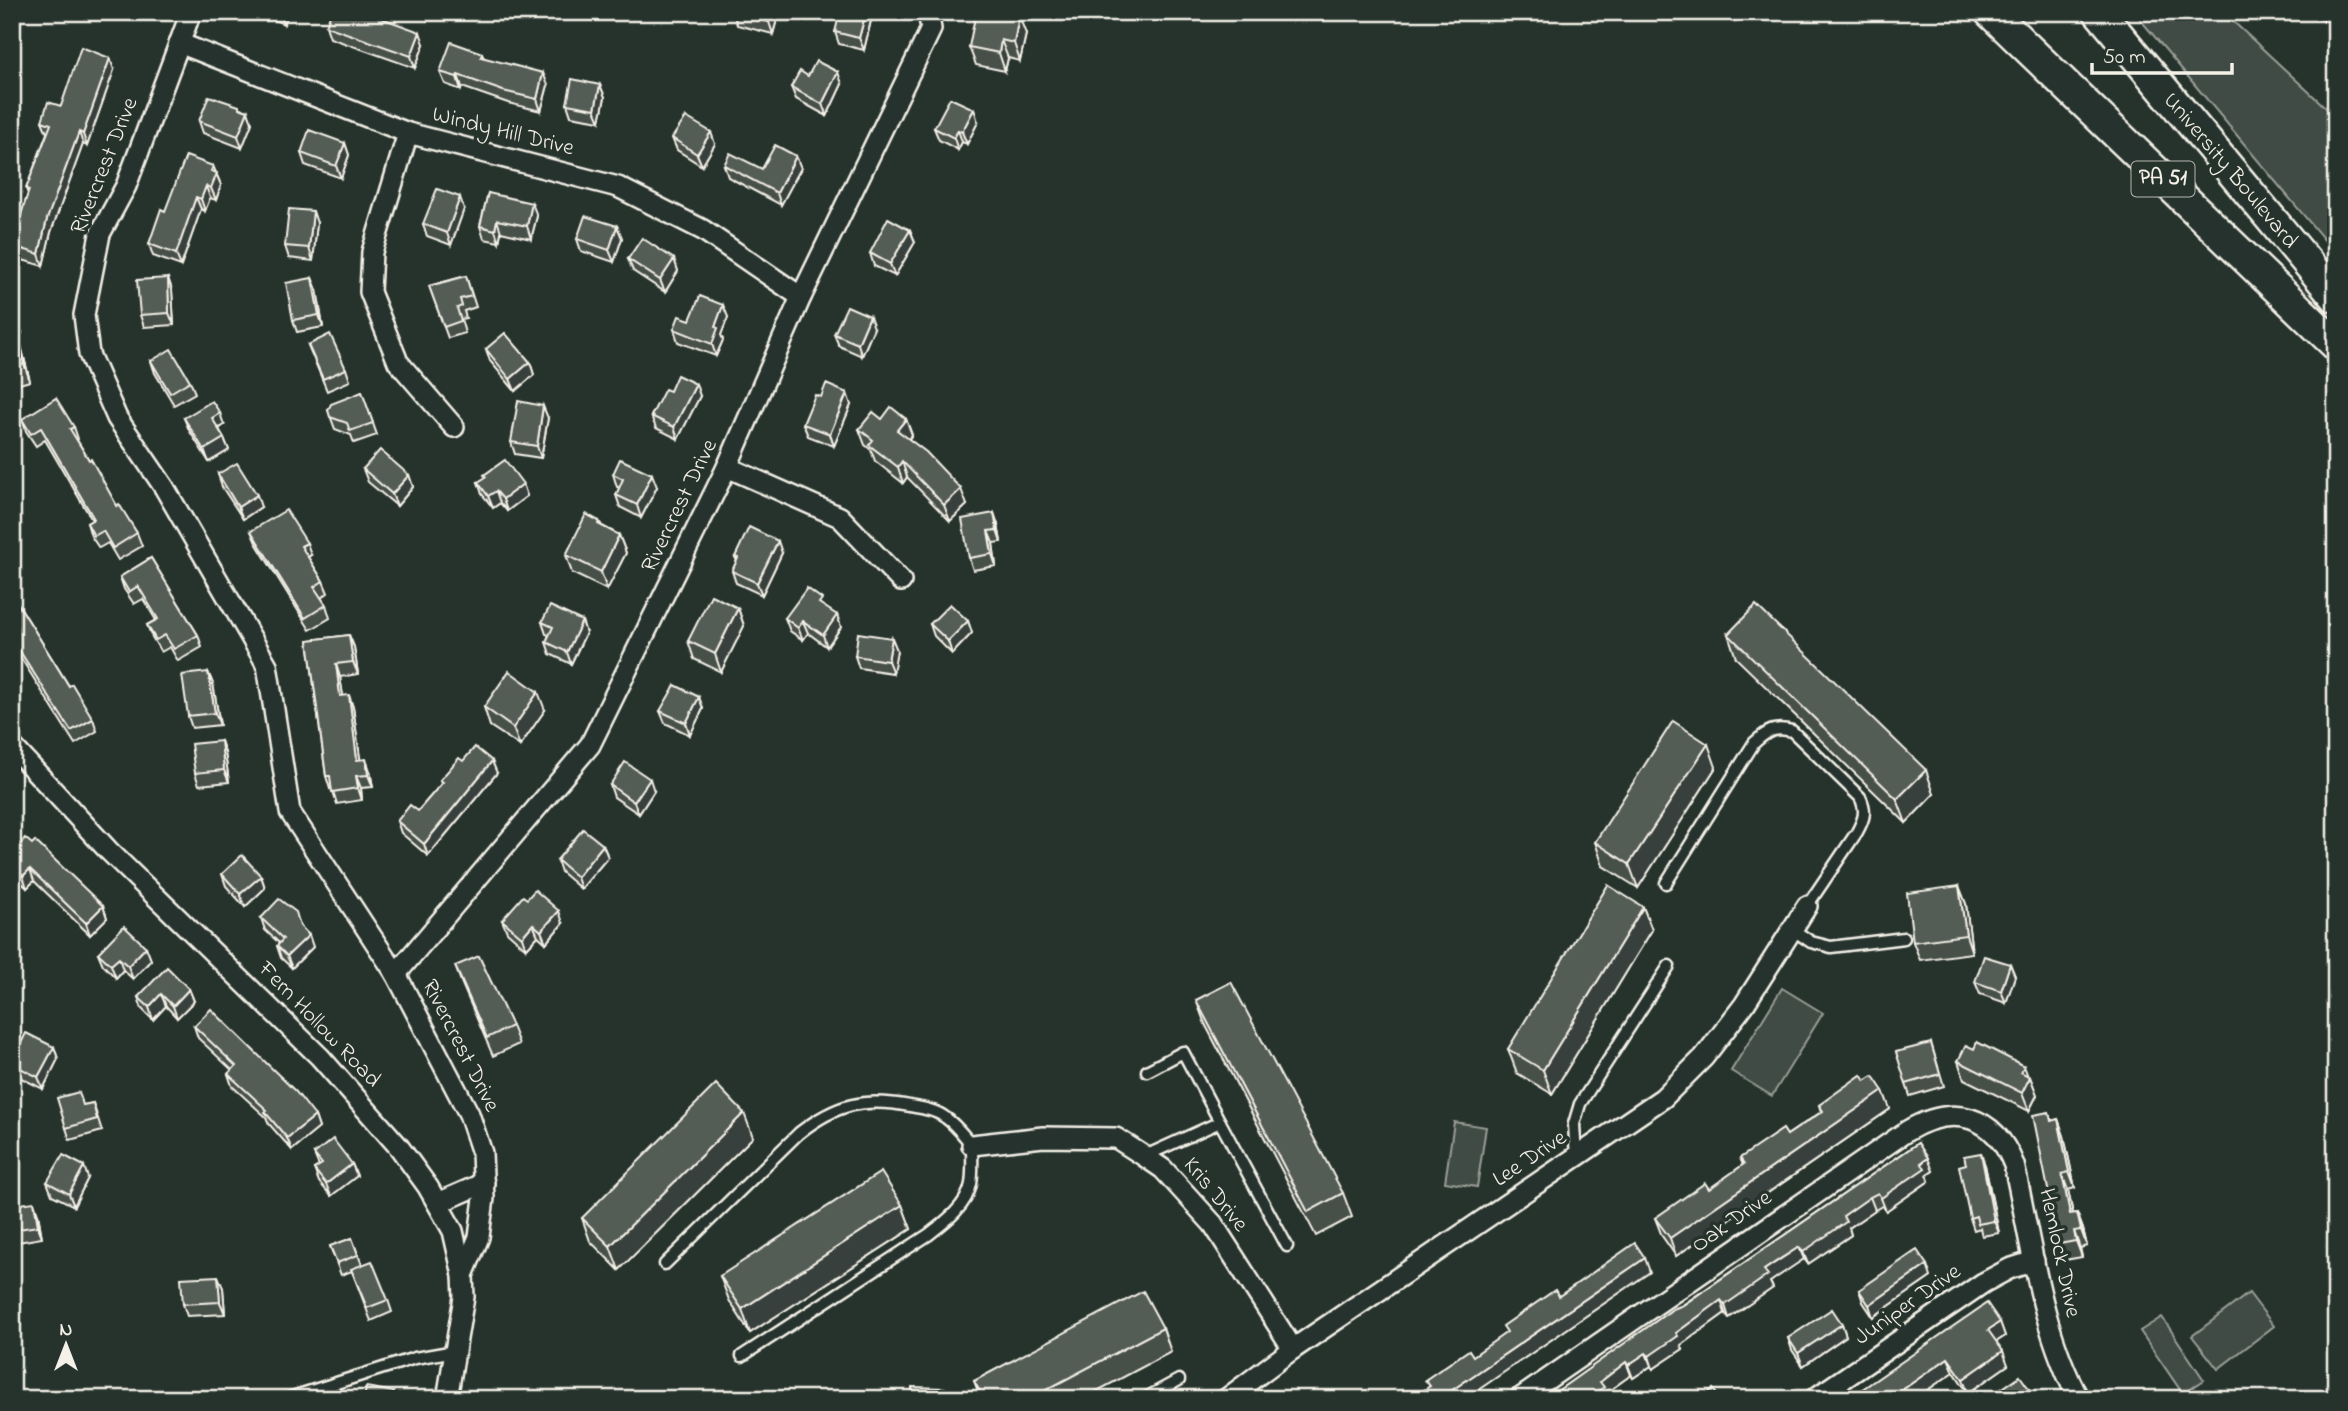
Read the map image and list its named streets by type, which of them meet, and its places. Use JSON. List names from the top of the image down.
{
  "streets": {
    "main road": ["University Boulevard", "PA 51"],
    "street": [
      "Windy Hill Drive",
      "Rivercrest Drive",
      "Fern Hollow Road",
      "Lee Drive",
      "Kris Drive",
      "Oak Drive",
      "Hemlock Drive",
      "Juniper Drive"
    ]
  },
  "crossings": [
    ["Windy Hill Drive", "Rivercrest Drive"],
    ["Rivercrest Drive", "Fern Hollow Road"],
    ["Lee Drive", "Kris Drive"],
    ["Oak Drive", "Hemlock Drive"],
    ["Hemlock Drive", "Juniper Drive"]
  ],
  "scale_bar": "50 m",
  "north": "top"
}
